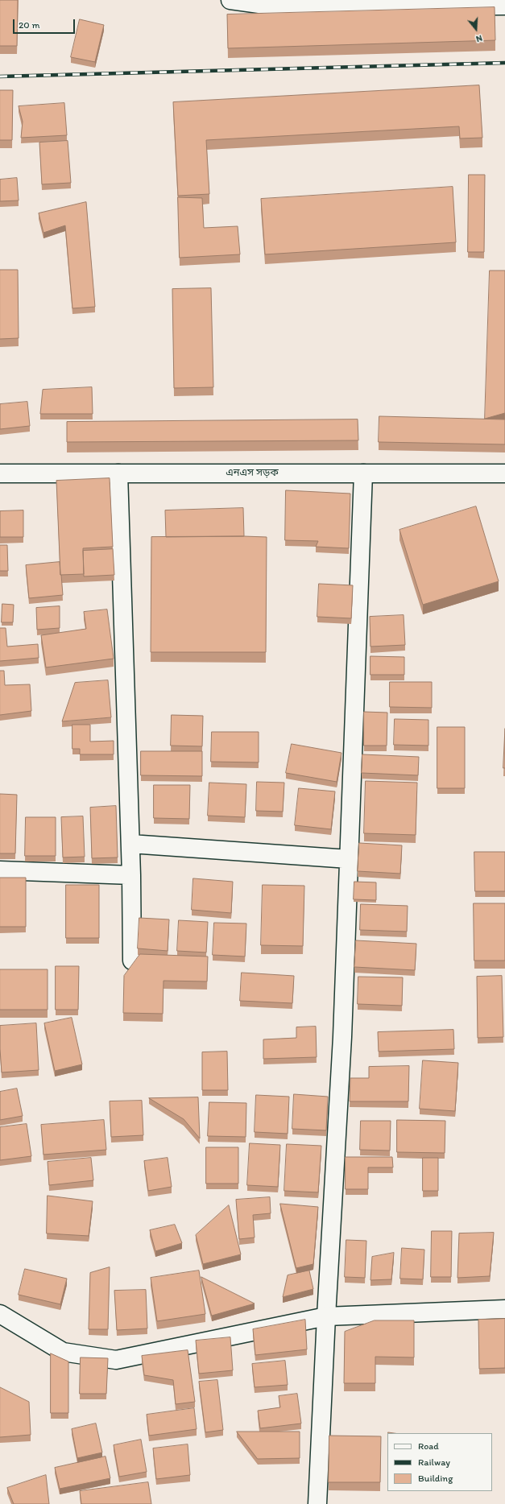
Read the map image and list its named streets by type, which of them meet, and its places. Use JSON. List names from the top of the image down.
{
  "streets": {
    "street": ["এনএস সড়ক"]
  },
  "legend": ["Road", "Railway", "Building"],
  "scale_bar": "20 m",
  "north": "bottom"
}
